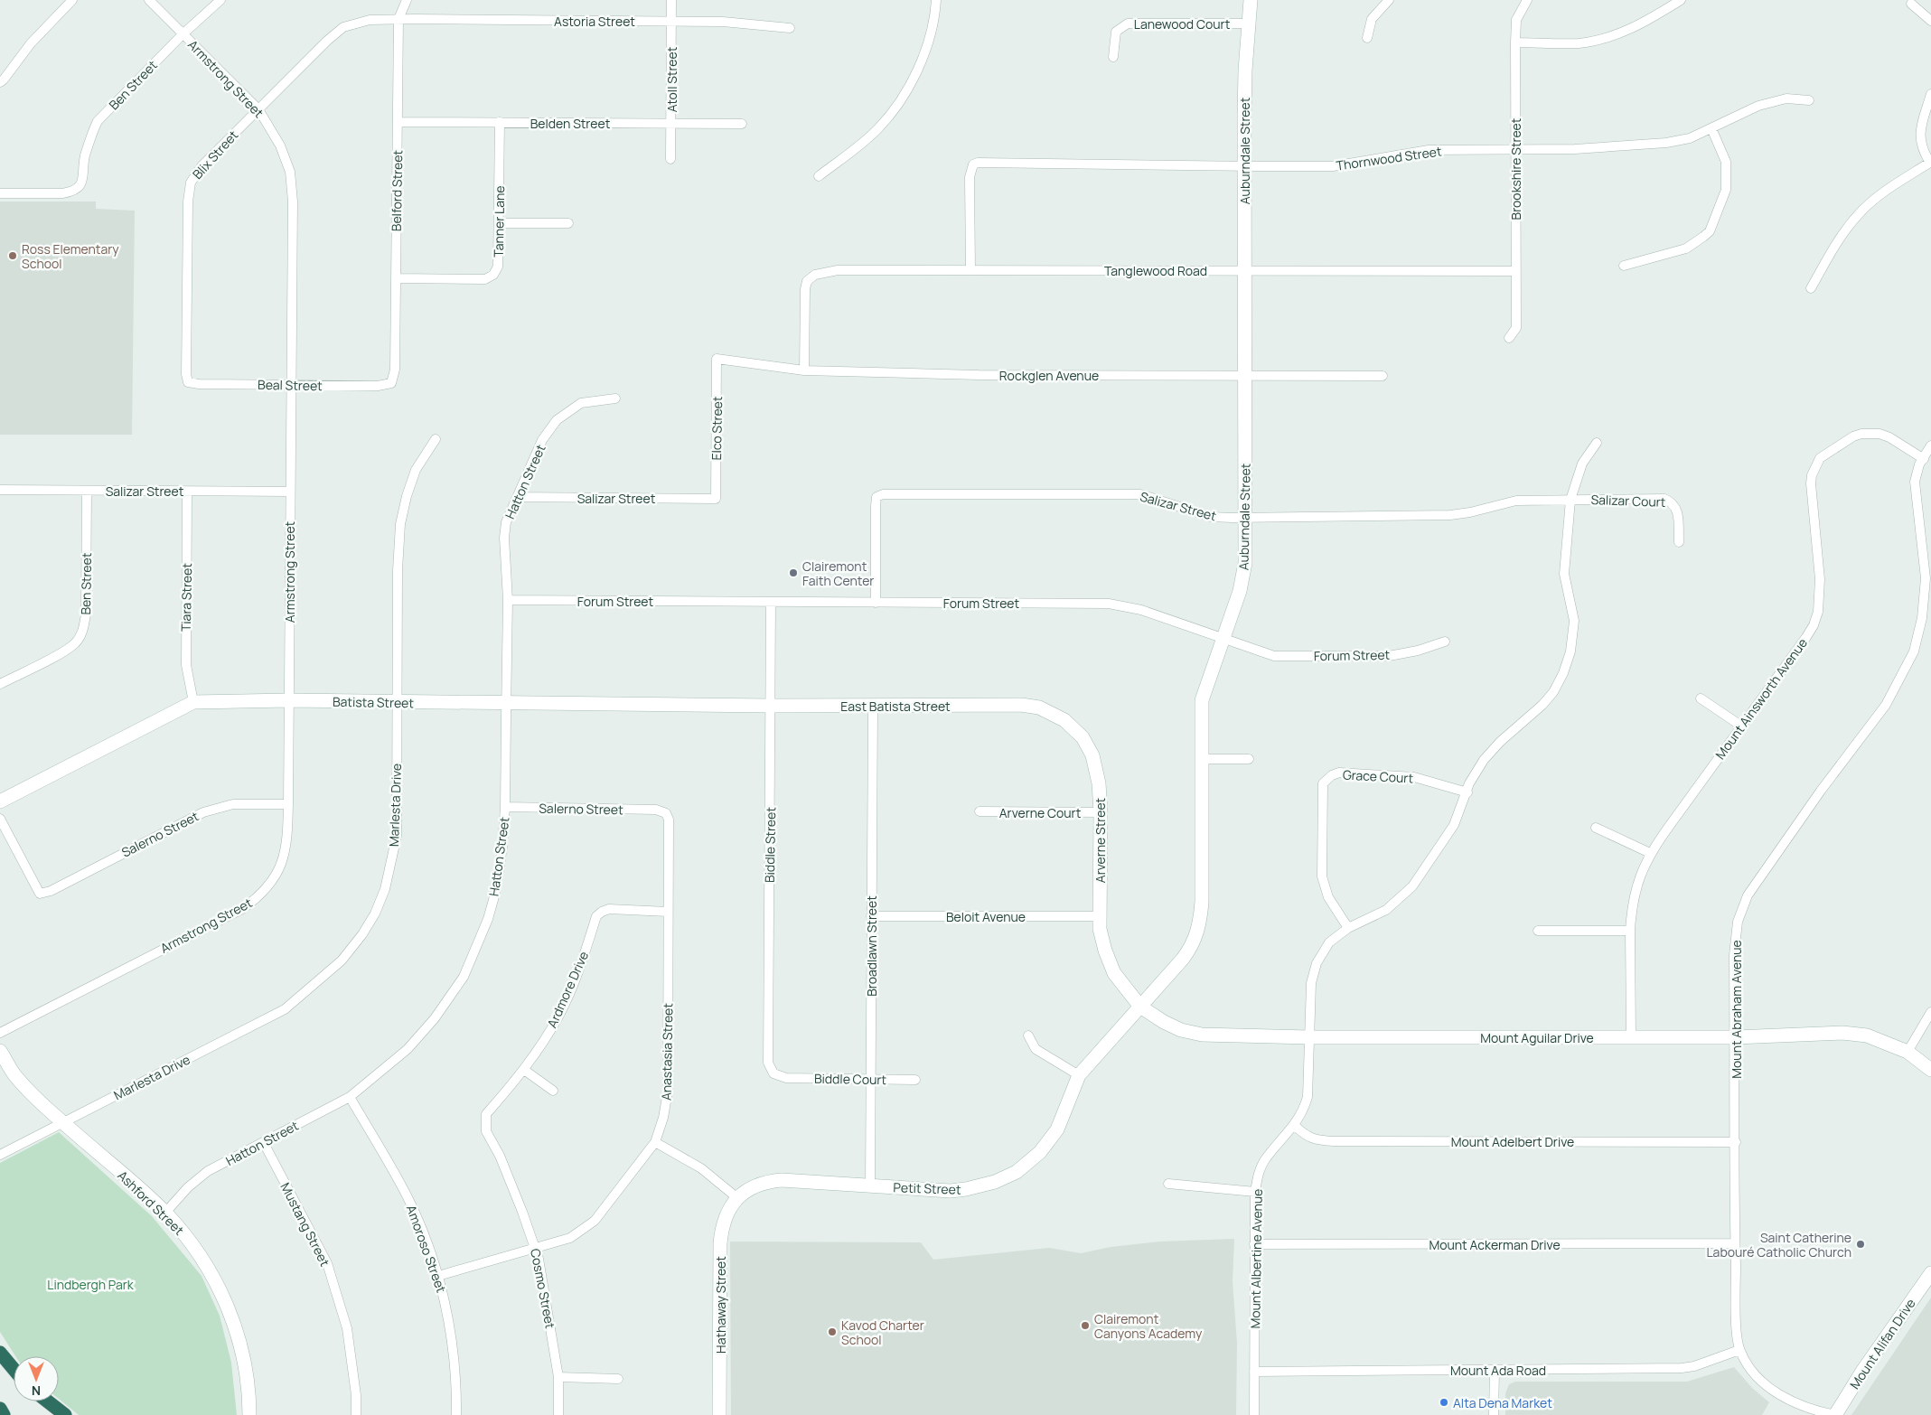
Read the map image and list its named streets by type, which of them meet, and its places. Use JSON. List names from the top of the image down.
{
  "streets": {
    "street": [
      "Astoria Street",
      "Lanewood Court",
      "Armstrong Street",
      "Atoll Street",
      "Ben Street",
      "Belden Street",
      "Auburndale Street",
      "Blix Street",
      "Thornwood Street",
      "Brookshire Street",
      "Belford Street",
      "Tanner Lane",
      "Tanglewood Road",
      "Rockglen Avenue",
      "Beal Street",
      "Elco Street",
      "Hatton Street",
      "Salizar Street",
      "Salizar Court",
      "Tiara Street",
      "Forum Street",
      "Mount Ainsworth Avenue",
      "Batista Street",
      "East Batista Street",
      "Grace Court",
      "Marlesta Drive",
      "Salerno Street",
      "Arverne Court",
      "Arverne Street",
      "Biddle Street",
      "Beloit Avenue",
      "Broadlawn Street",
      "Ardmore Drive",
      "Mount Abraham Avenue",
      "Mount Aguilar Drive",
      "Anastasia Street",
      "Biddle Court",
      "Mount Adelbert Drive",
      "Petit Street",
      "Ashford Street",
      "Mustang Street",
      "Mount Ackerman Drive",
      "Amoroso Street",
      "Mount Albertine Avenue",
      "Cosmo Street",
      "Hathaway Street",
      "Mount Alifan Drive",
      "Mount Ada Road"
    ]
  },
  "crossings": [
    ["Astoria Street", "Atoll Street"],
    ["Astoria Street", "Blix Street"],
    ["Astoria Street", "Belford Street"],
    ["Lanewood Court", "Auburndale Street"],
    ["Armstrong Street", "Ben Street"],
    ["Armstrong Street", "Blix Street"],
    ["Armstrong Street", "Beal Street"],
    ["Armstrong Street", "Salizar Street"],
    ["Armstrong Street", "Batista Street"],
    ["Armstrong Street", "Salerno Street"],
    ["Atoll Street", "Belden Street"],
    ["Ben Street", "Salizar Street"],
    ["Belden Street", "Belford Street"],
    ["Belden Street", "Tanner Lane"],
    ["Auburndale Street", "Thornwood Street"],
    ["Auburndale Street", "Tanglewood Road"],
    ["Auburndale Street", "Rockglen Avenue"],
    ["Auburndale Street", "Salizar Street"],
    ["Auburndale Street", "Forum Street"],
    ["Auburndale Street", "Arverne Street"],
    ["Auburndale Street", "Mount Aguilar Drive"],
    ["Auburndale Street", "Petit Street"],
    ["Blix Street", "Belford Street"],
    ["Blix Street", "Beal Street"],
    ["Thornwood Street", "Brookshire Street"],
    ["Thornwood Street", "Tanglewood Road"],
    ["Brookshire Street", "Tanglewood Road"],
    ["Belford Street", "Tanner Lane"],
    ["Belford Street", "Beal Street"],
    ["Tanglewood Road", "Rockglen Avenue"],
    ["Rockglen Avenue", "Elco Street"],
    ["Elco Street", "Salizar Street"],
    ["Hatton Street", "Salizar Street"],
    ["Hatton Street", "Forum Street"],
    ["Hatton Street", "Batista Street"],
    ["Hatton Street", "Salerno Street"],
    ["Hatton Street", "Ashford Street"],
    ["Hatton Street", "Mustang Street"],
    ["Hatton Street", "Amoroso Street"],
    ["Salizar Street", "Salizar Court"],
    ["Salizar Street", "Tiara Street"],
    ["Salizar Street", "Forum Street"],
    ["Salizar Street", "Mount Albertine Avenue"],
    ["Salizar Court", "Mount Albertine Avenue"],
    ["Tiara Street", "Batista Street"],
    ["Forum Street", "Biddle Street"],
    ["Mount Ainsworth Avenue", "Mount Abraham Avenue"],
    ["Mount Ainsworth Avenue", "Mount Aguilar Drive"],
    ["Batista Street", "East Batista Street"],
    ["Batista Street", "Marlesta Drive"],
    ["Batista Street", "Biddle Street"],
    ["East Batista Street", "Arverne Street"],
    ["East Batista Street", "Biddle Street"],
    ["East Batista Street", "Broadlawn Street"],
    ["Grace Court", "Mount Albertine Avenue"],
    ["Marlesta Drive", "Ashford Street"],
    ["Salerno Street", "Anastasia Street"],
    ["Arverne Court", "Arverne Street"],
    ["Arverne Street", "Beloit Avenue"],
    ["Arverne Street", "Mount Aguilar Drive"],
    ["Arverne Street", "Petit Street"],
    ["Biddle Street", "Biddle Court"],
    ["Beloit Avenue", "Broadlawn Street"],
    ["Broadlawn Street", "Biddle Court"],
    ["Broadlawn Street", "Petit Street"],
    ["Ardmore Drive", "Anastasia Street"],
    ["Ardmore Drive", "Cosmo Street"],
    ["Mount Abraham Avenue", "Mount Aguilar Drive"],
    ["Mount Abraham Avenue", "Mount Adelbert Drive"],
    ["Mount Abraham Avenue", "Mount Ackerman Drive"],
    ["Mount Abraham Avenue", "Mount Alifan Drive"],
    ["Mount Abraham Avenue", "Mount Ada Road"],
    ["Mount Aguilar Drive", "Petit Street"],
    ["Mount Aguilar Drive", "Mount Albertine Avenue"],
    ["Anastasia Street", "Amoroso Street"],
    ["Anastasia Street", "Cosmo Street"],
    ["Mount Adelbert Drive", "Mount Albertine Avenue"],
    ["Petit Street", "Hathaway Street"],
    ["Mount Ackerman Drive", "Mount Albertine Avenue"],
    ["Mount Albertine Avenue", "Mount Ada Road"]
  ],
  "parks": ["Lindbergh Park"],
  "places": [
    "Ross Elementary School",
    "Clairemont Faith Center",
    "Saint Catherine Labouré Catholic Church",
    "Clairemont Canyons Academy",
    "Kavod Charter School",
    "Alta Dena Market"
  ],
  "north": "bottom"
}
